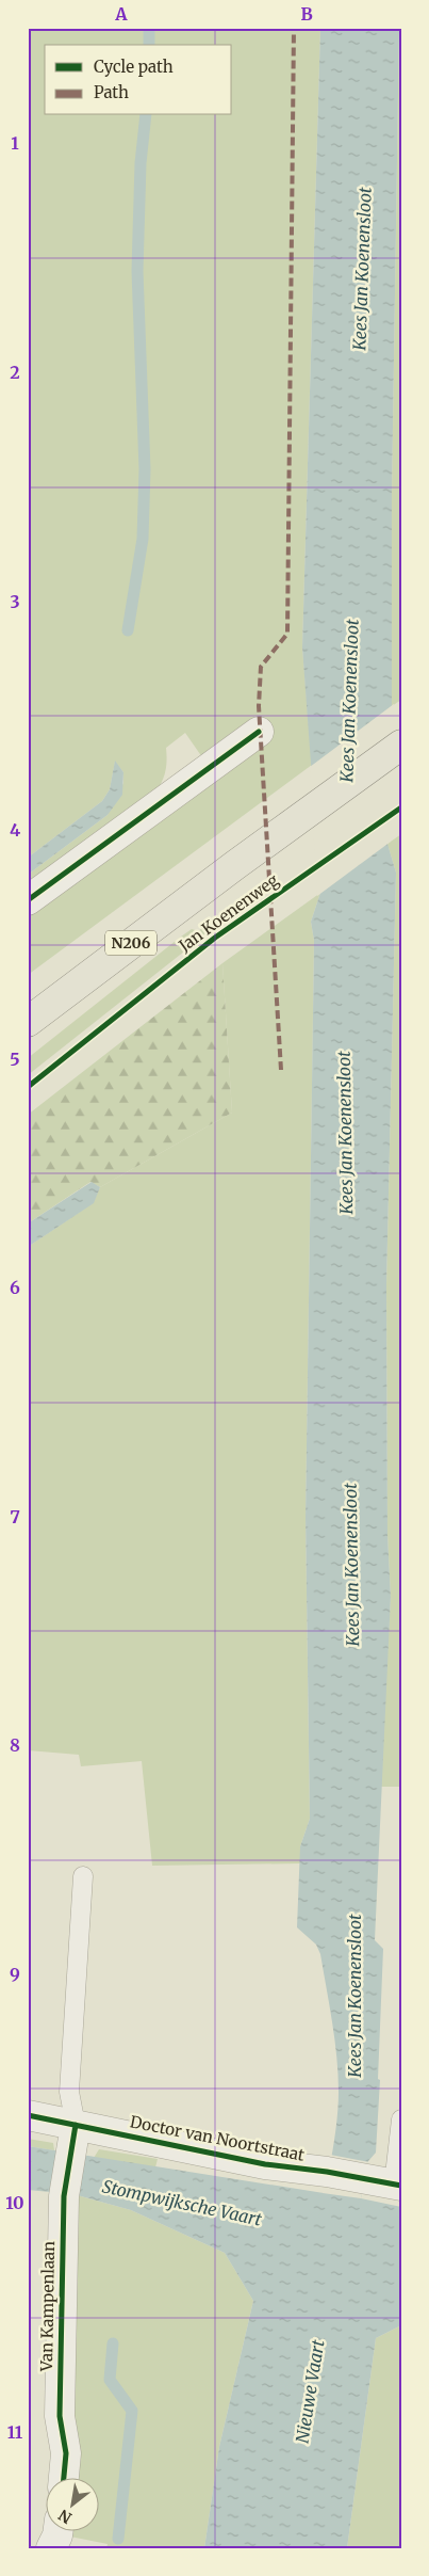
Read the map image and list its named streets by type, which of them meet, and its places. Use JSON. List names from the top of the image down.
{
  "streets": {
    "main road": ["N206"],
    "street": ["Doctor van Noortstraat", "Van Kampenlaan"],
    "cycle path": ["Jan Koenenweg"]
  },
  "crossings": [
    ["Doctor van Noortstraat", "Van Kampenlaan"]
  ],
  "water": ["Kees Jan Koenensloot", "Stompwijksche Vaart", "Nieuwe Vaart"],
  "legend": ["Cycle path", "Path"],
  "north": "bottom left",
  "grid": {
    "columns": ["A", "B"],
    "rows": [
      "1",
      "2",
      "3",
      "4",
      "5",
      "6",
      "7",
      "8",
      "9",
      "10",
      "11"
    ]
  }
}
